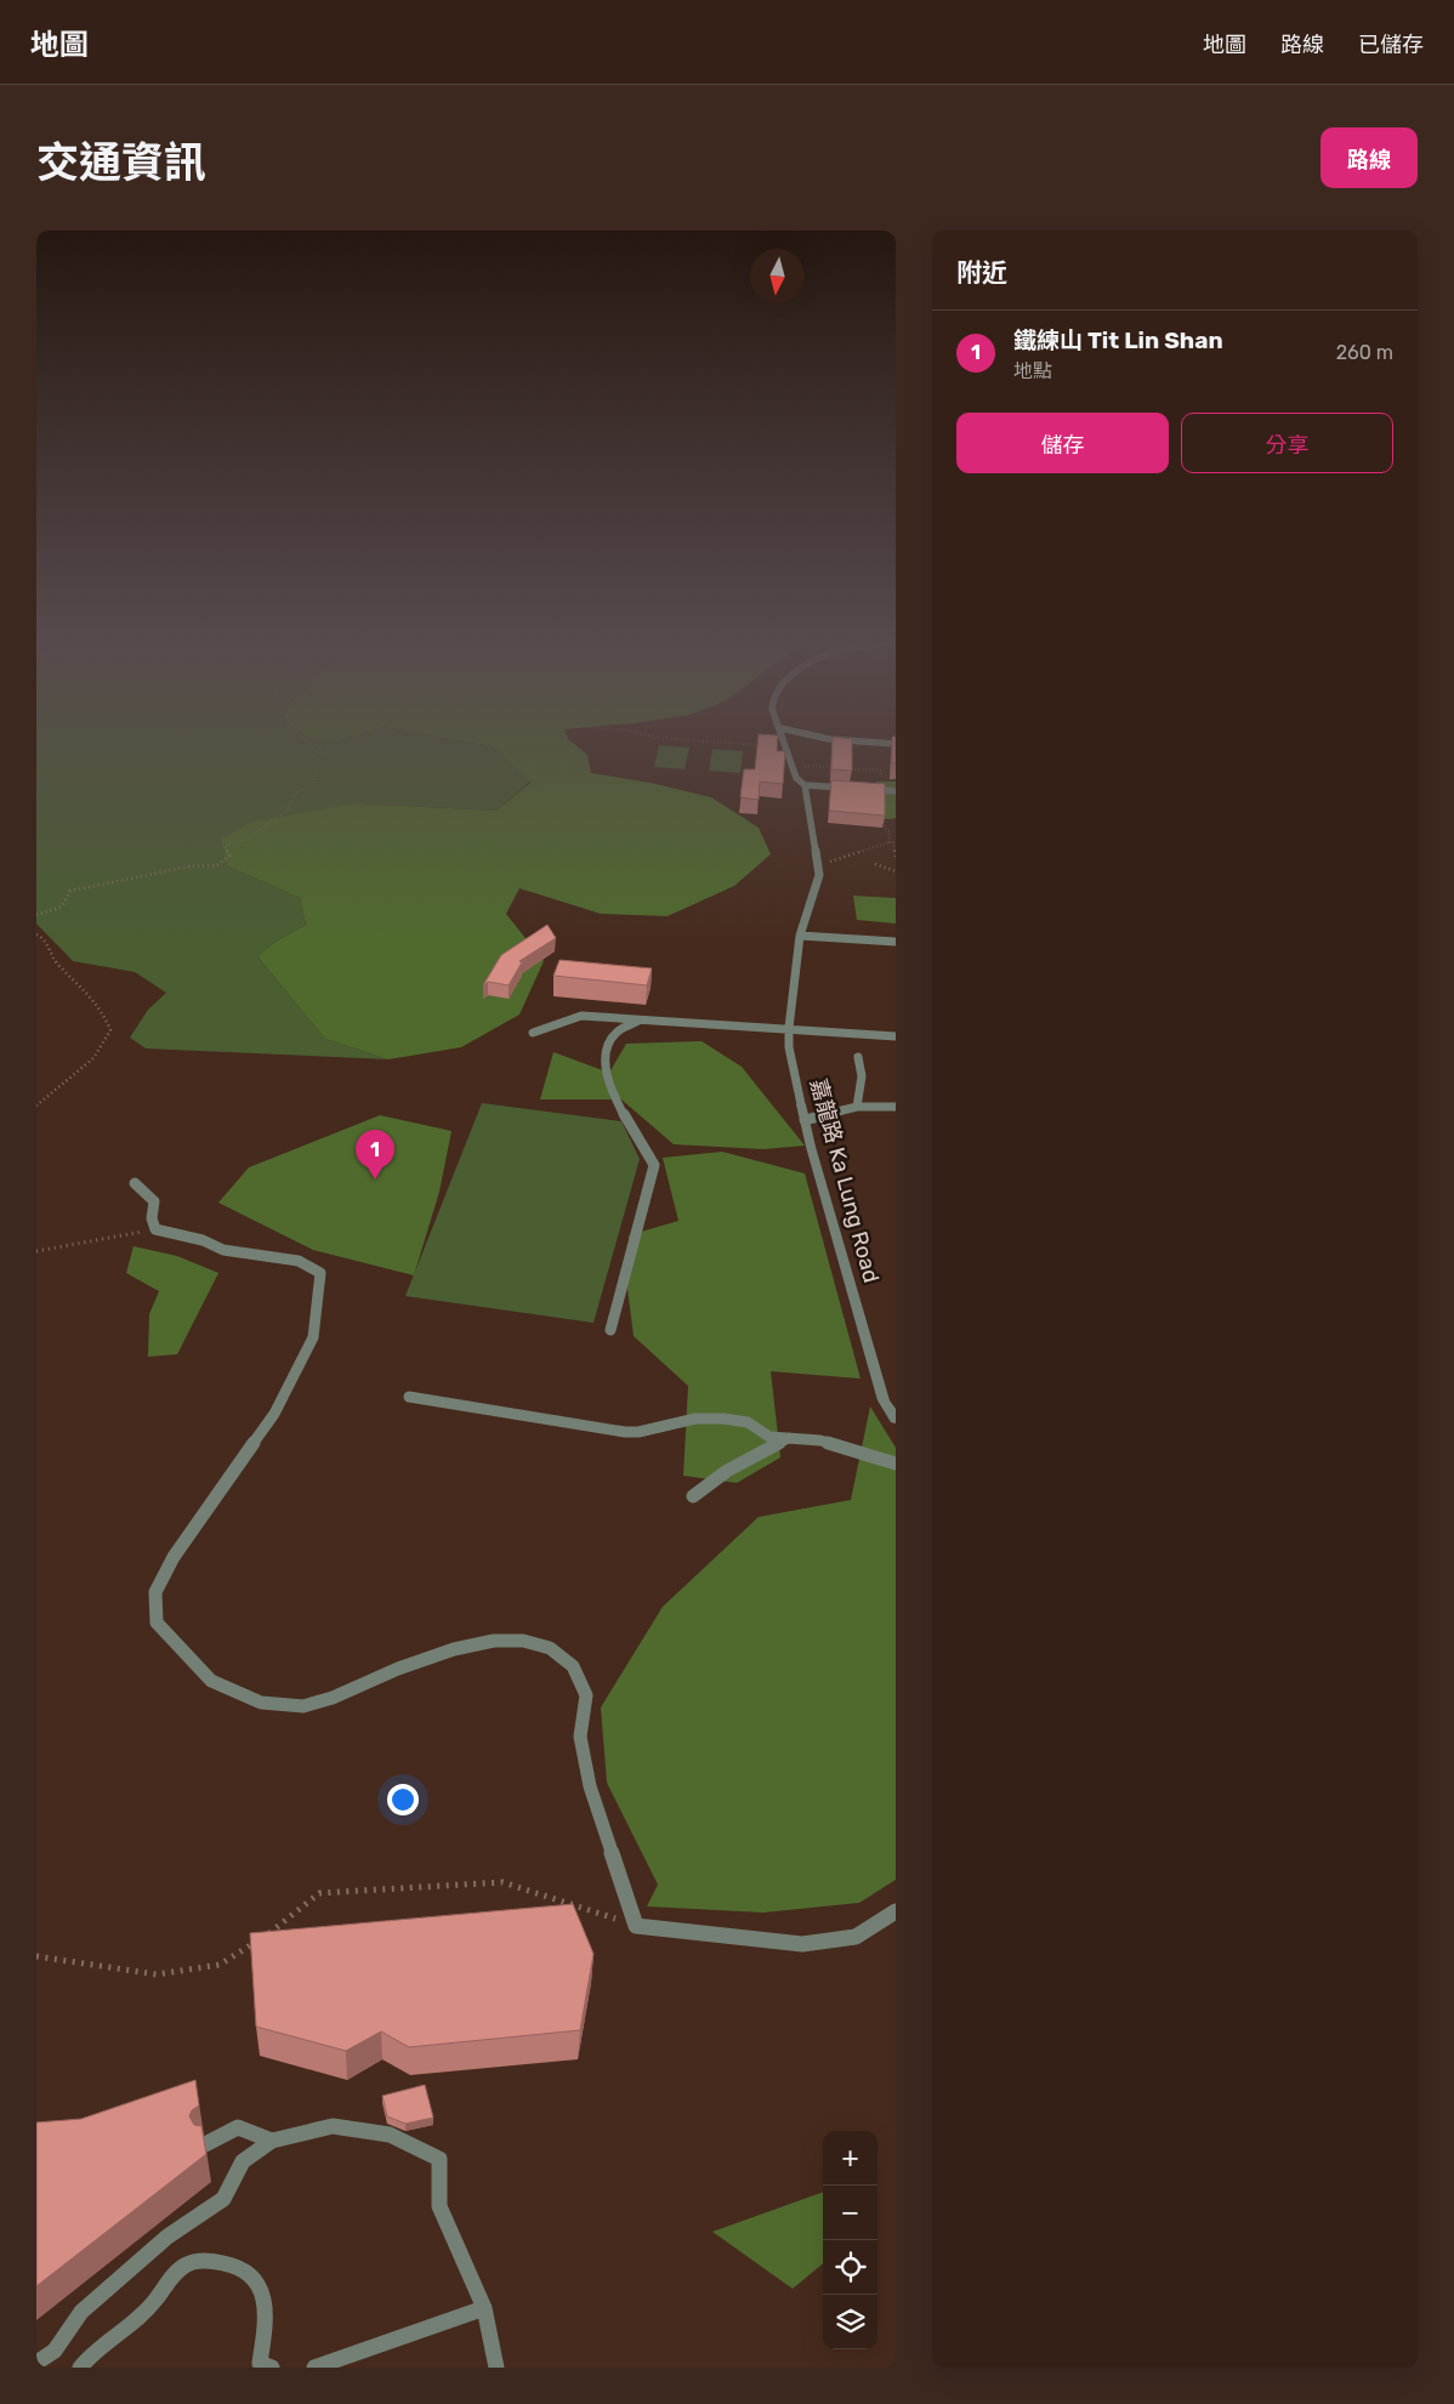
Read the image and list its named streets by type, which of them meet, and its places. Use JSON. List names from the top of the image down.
{
  "streets": {
    "street": ["嘉龍路 Ka Lung Road"]
  },
  "north": "bottom",
  "page": {
    "header": "地圖",
    "nav": ["地圖", "路線", "已儲存"],
    "title": "交通資訊",
    "buttons": [
      "路線",
      ["儲存", "分享"]
    ],
    "heading": "附近",
    "list": [
      {
        "mark": "1",
        "name": "鐵練山 Tit Lin Shan",
        "note": "地點",
        "value": "260 m"
      }
    ],
    "pins": "1",
    "map_buttons": ["+", "−"]
  }
}
